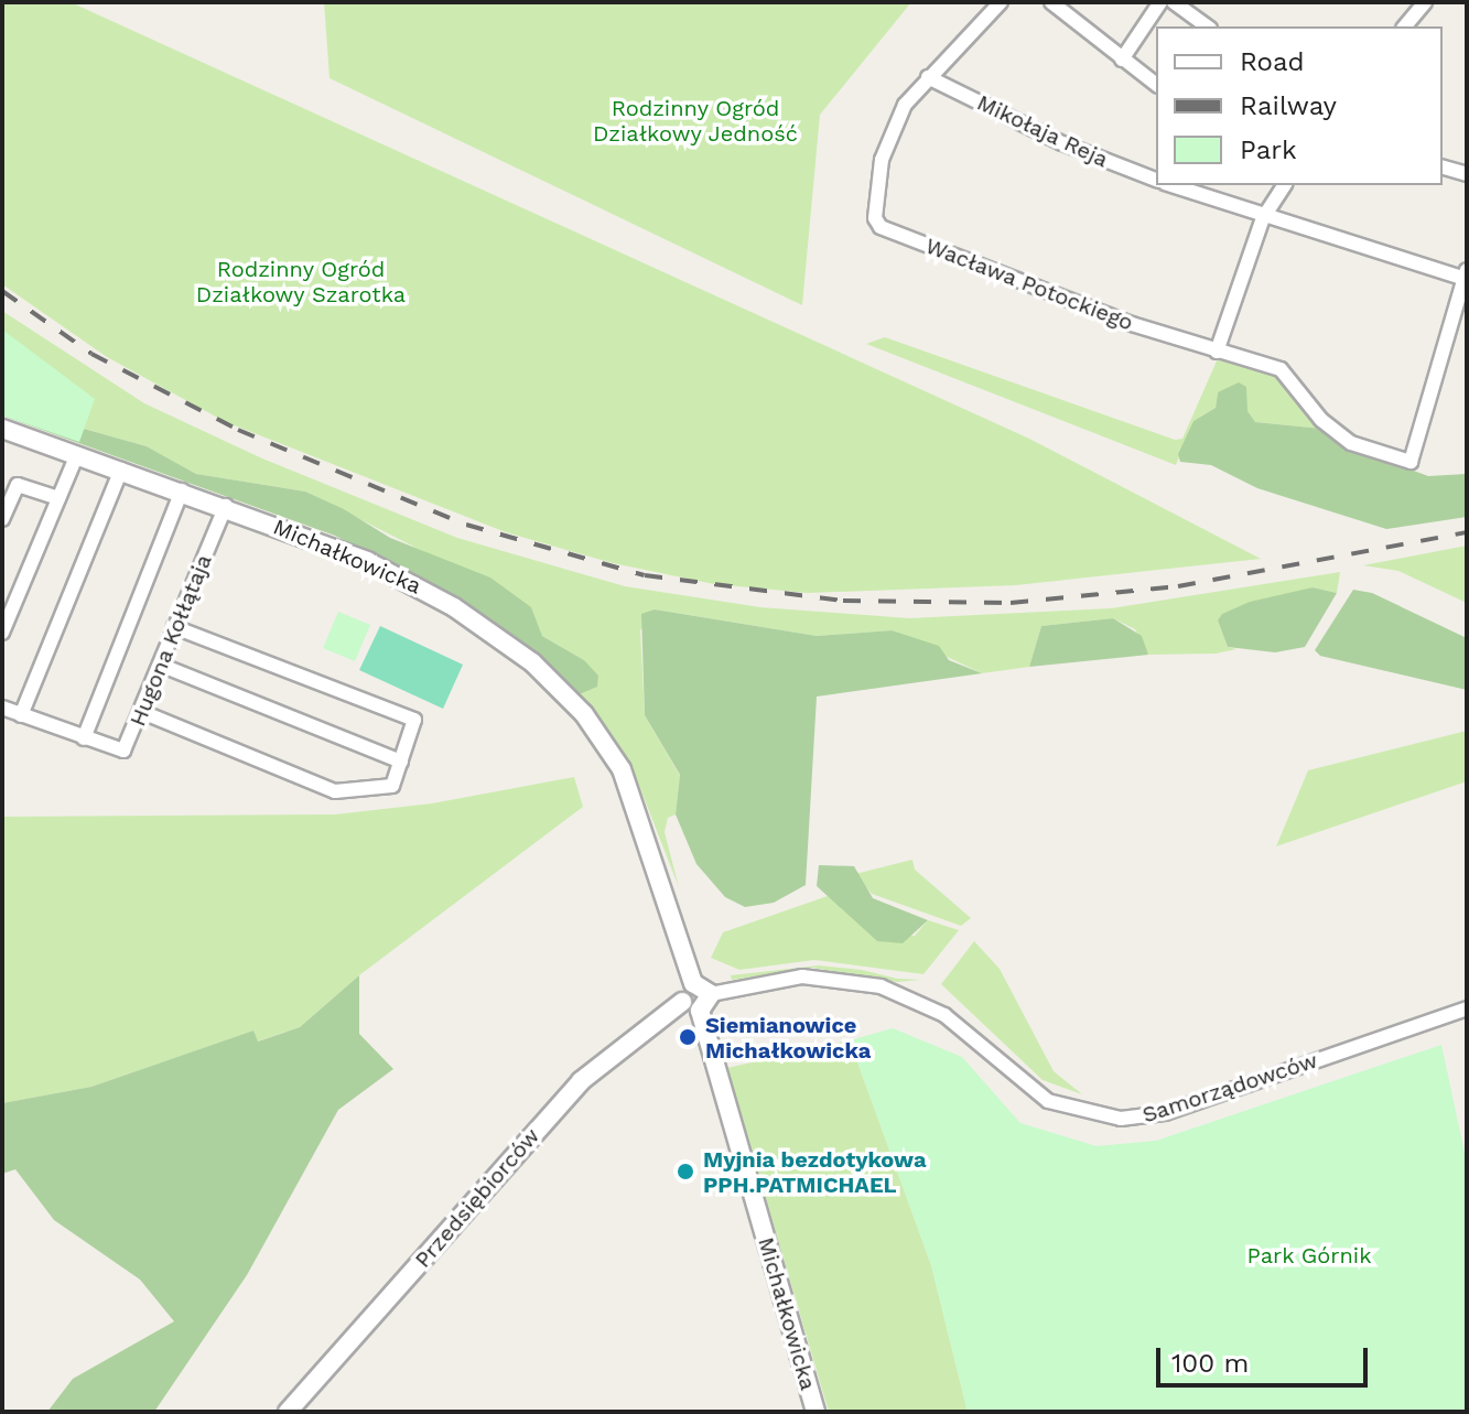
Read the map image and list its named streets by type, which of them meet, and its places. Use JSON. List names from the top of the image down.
{
  "streets": {
    "street": [
      "Mikołaja Reja",
      "Wacława Potockiego",
      "Michałkowicka",
      "Hugona Kołłątaja",
      "Samorządowców",
      "Przedsiębiorców"
    ]
  },
  "crossings": [
    ["Mikołaja Reja", "Wacława Potockiego"],
    ["Michałkowicka", "Hugona Kołłątaja"]
  ],
  "parks": ["Rodzinny Ogród Działkowy Jedność", "Rodzinny Ogród Działkowy Szarotka", "Park Górnik"],
  "places": ["Siemianowice Michałkowicka", "Myjnia bezdotykowa PPH.PATMICHAEL"],
  "legend": ["Road", "Railway", "Park"],
  "scale_bar": "100 m"
}
